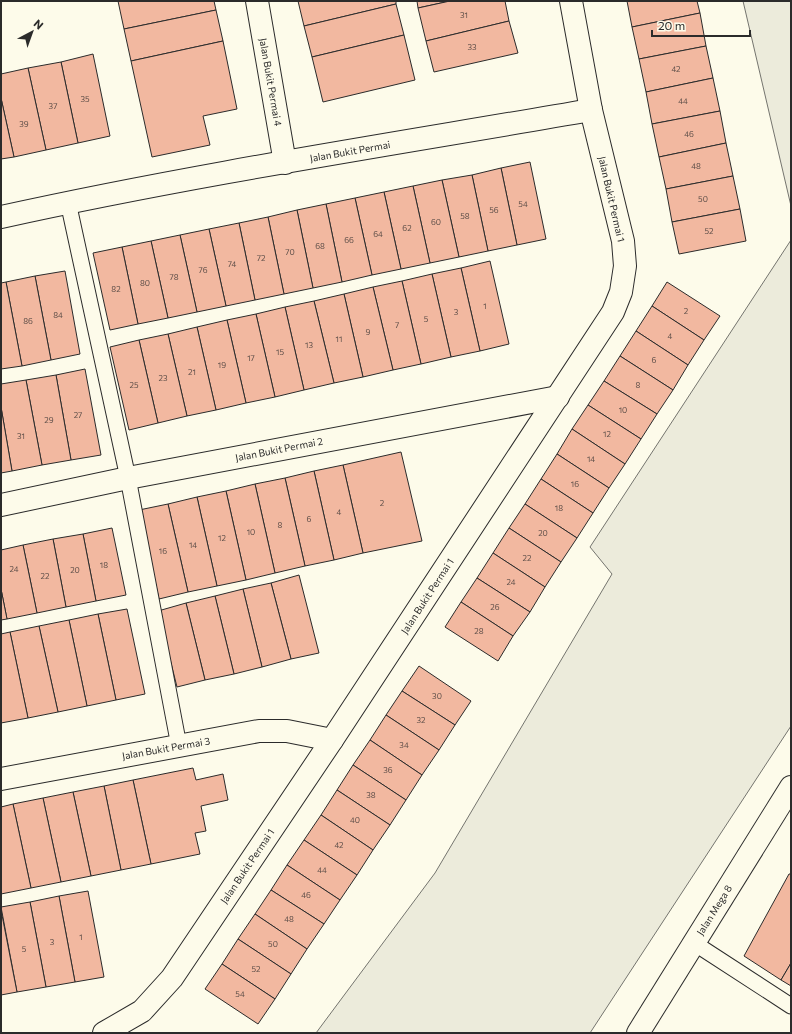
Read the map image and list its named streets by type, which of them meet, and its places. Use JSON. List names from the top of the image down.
{
  "streets": {
    "street": [
      "Jalan Bukit Permai 4",
      "Jalan Bukit Permai",
      "Jalan Bukit Permai 1",
      "Jalan Bukit Permai 2",
      "Jalan Bukit Permai 3",
      "Jalan Mega 8"
    ]
  },
  "crossings": [
    ["Jalan Bukit Permai 4", "Jalan Bukit Permai"],
    ["Jalan Bukit Permai", "Jalan Bukit Permai 1"],
    ["Jalan Bukit Permai 1", "Jalan Bukit Permai 2"],
    ["Jalan Bukit Permai 1", "Jalan Bukit Permai 3"]
  ],
  "house_numbers": [
    "31",
    "33",
    "42",
    "35",
    "44",
    "37",
    "39",
    "46",
    "48",
    "50",
    "54",
    "56",
    "58",
    "60",
    "62",
    "52",
    "64",
    "66",
    "68",
    "70",
    "72",
    "74",
    "76",
    "78",
    "80",
    "82",
    "1",
    "2",
    "3",
    "84",
    "5",
    "86",
    "7",
    "9",
    "4",
    "11",
    "13",
    "15",
    "17",
    "6",
    "19",
    "21",
    "23",
    "25",
    "8",
    "10",
    "27",
    "29",
    "12",
    "31",
    "14",
    "16",
    "2",
    "18",
    "4",
    "6",
    "8",
    "10",
    "20",
    "12",
    "14",
    "16",
    "22",
    "18",
    "24",
    "20",
    "22",
    "24",
    "26",
    "28",
    "30",
    "32",
    "34",
    "36",
    "38",
    "40",
    "42",
    "44",
    "46",
    "48",
    "1",
    "3",
    "50",
    "5",
    "52",
    "54"
  ],
  "scale_bar": "20 m",
  "north": "top right"
}
